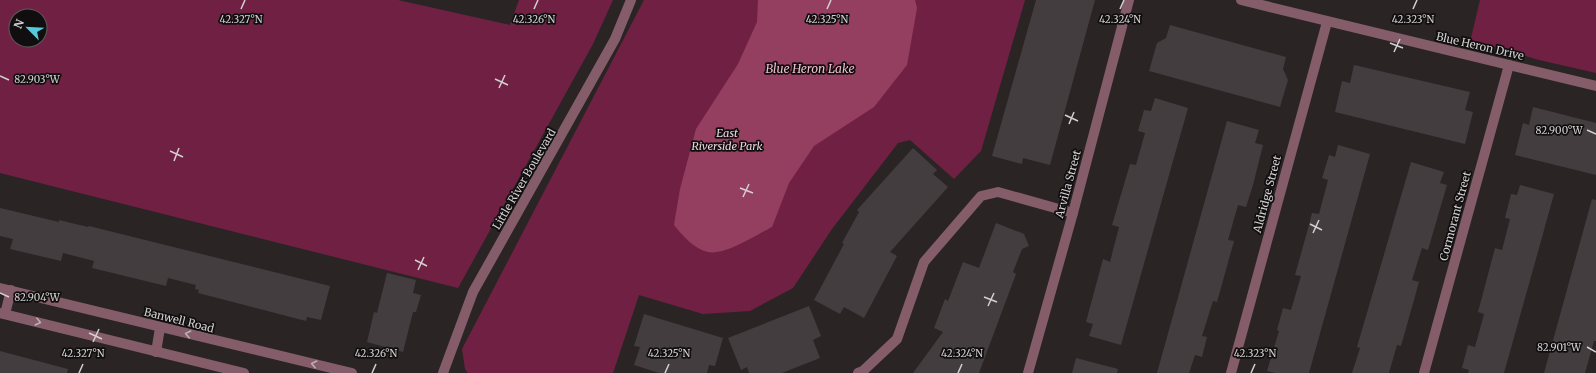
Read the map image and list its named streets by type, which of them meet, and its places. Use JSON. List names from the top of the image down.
{
  "streets": {
    "street": [
      "Blue Heron Drive",
      "Little River Boulevard",
      "Arvilla Street",
      "Aldridge Street",
      "Cormorant Street",
      "Banwell Road"
    ]
  },
  "crossings": [
    ["Blue Heron Drive", "Aldridge Street"],
    ["Blue Heron Drive", "Cormorant Street"]
  ],
  "water": ["Blue Heron Lake"],
  "parks": ["East Riverside Park"],
  "north": "top left",
  "coordinates": [
    "42.327°N",
    "42.326°N",
    "42.325°N",
    "42.324°N",
    "42.323°N",
    "82.903°W",
    "82.900°W",
    "82.904°W",
    "82.901°W"
  ]
}
